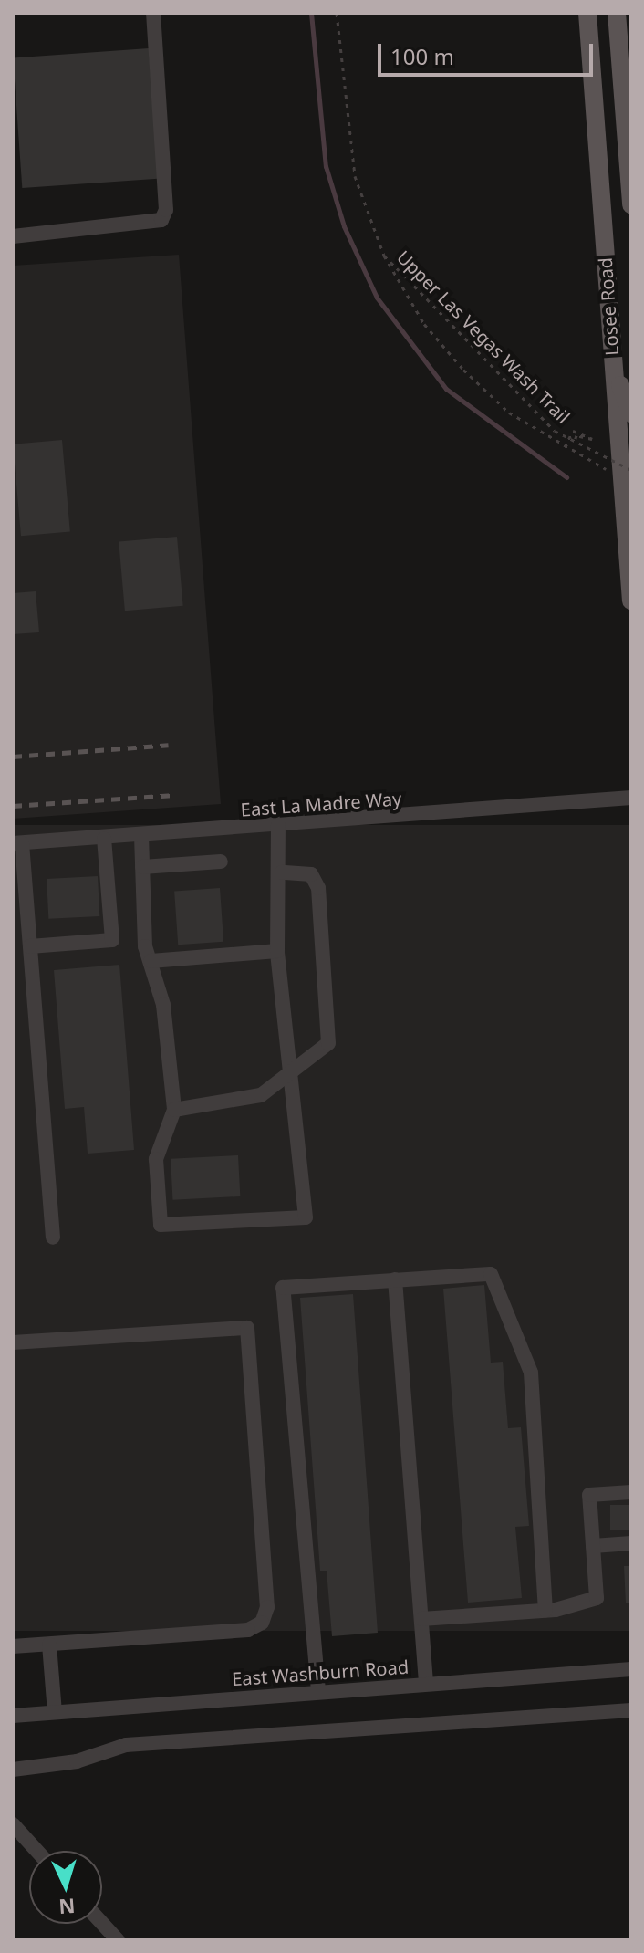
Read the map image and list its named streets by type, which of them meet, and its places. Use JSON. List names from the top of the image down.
{
  "streets": {
    "main road": ["Losee Road"],
    "street": ["East La Madre Way", "East Washburn Road"],
    "path": ["Upper Las Vegas Wash Trail"]
  },
  "scale_bar": "100 m",
  "north": "bottom"
}
